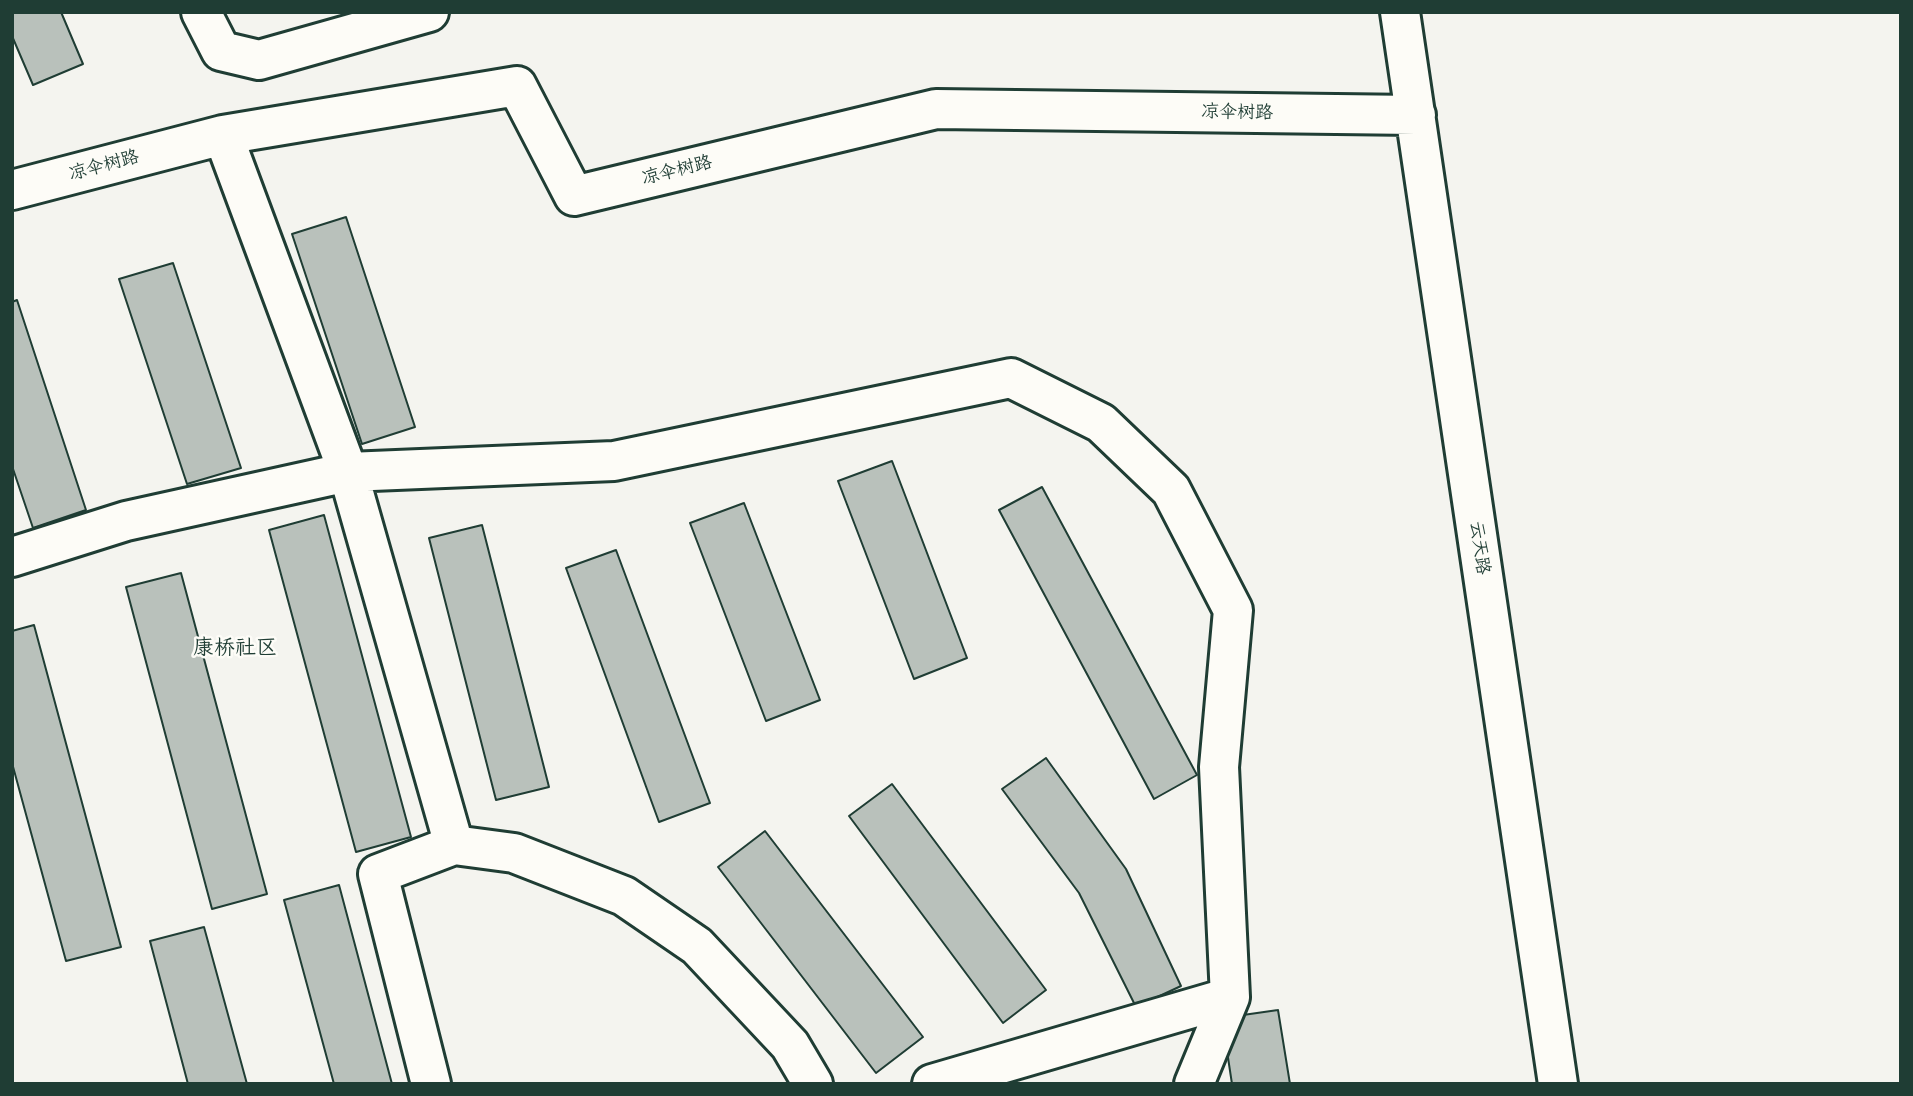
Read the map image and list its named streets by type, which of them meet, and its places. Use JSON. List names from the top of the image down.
{
  "streets": {
    "street": ["凉伞树路", "云天路"]
  },
  "crossings": [
    ["凉伞树路", "云天路"]
  ],
  "districts": ["康桥社区"]
}
